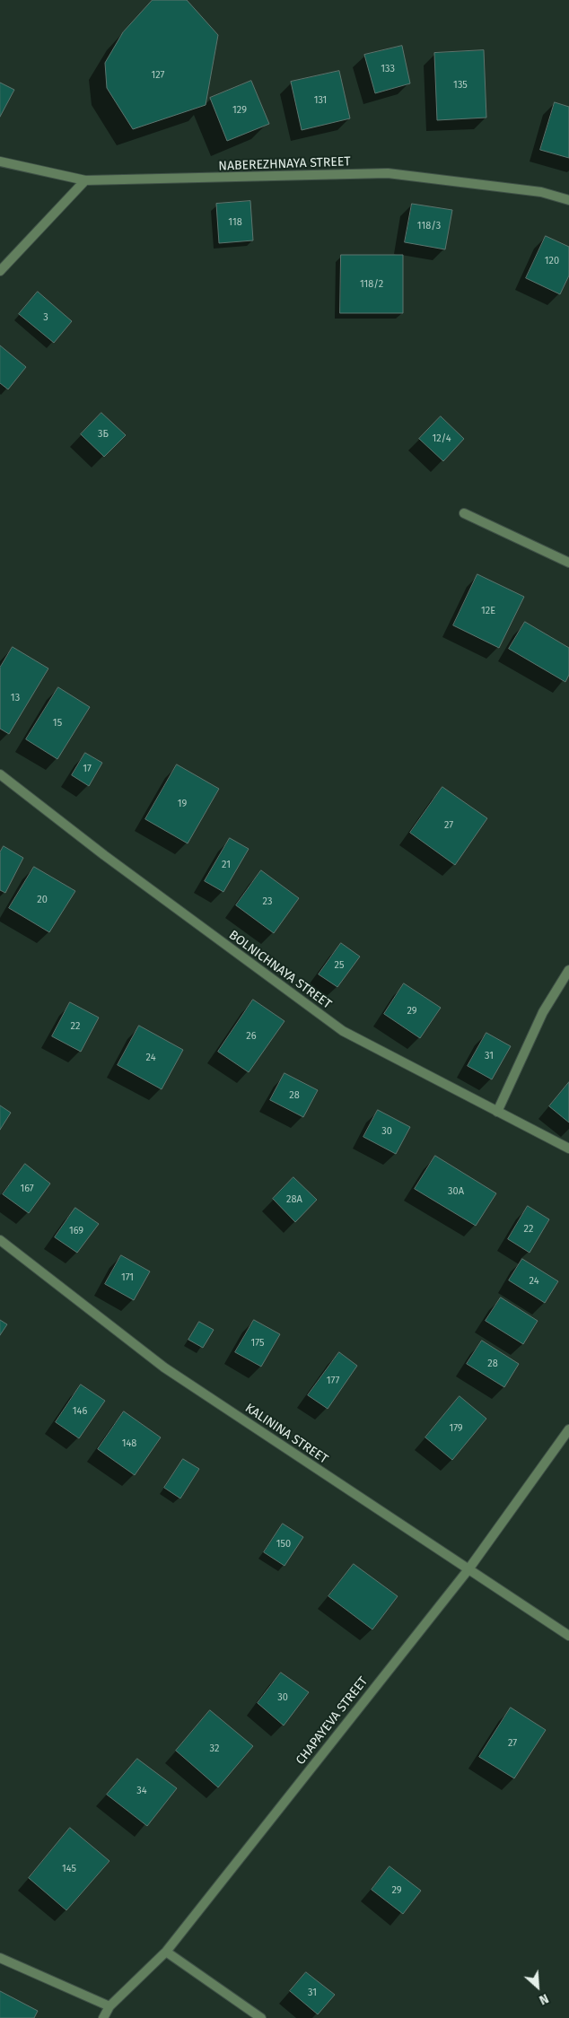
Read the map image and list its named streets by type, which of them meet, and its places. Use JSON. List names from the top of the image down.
{
  "streets": {
    "street": [
      "NABEREZHNAYA STREET",
      "BOLNICHNAYA STREET",
      "KALININA STREET",
      "CHAPAYEVA STREET"
    ]
  },
  "crossings": [
    ["KALININA STREET", "CHAPAYEVA STREET"]
  ],
  "house_numbers": [
    "133",
    "127",
    "135",
    "131",
    "129",
    "118",
    "118/3",
    "120",
    "118/2",
    "3",
    "3Б",
    "12/4",
    "12Е",
    "13",
    "15",
    "17",
    "19",
    "27",
    "21",
    "20",
    "23",
    "25",
    "29",
    "22",
    "26",
    "31",
    "24",
    "28",
    "30",
    "167",
    "30А",
    "28А",
    "22",
    "169",
    "171",
    "24",
    "175",
    "28",
    "177",
    "146",
    "179",
    "148",
    "150",
    "30",
    "27",
    "32",
    "34",
    "145",
    "29",
    "31"
  ],
  "north": "bottom right"
}
